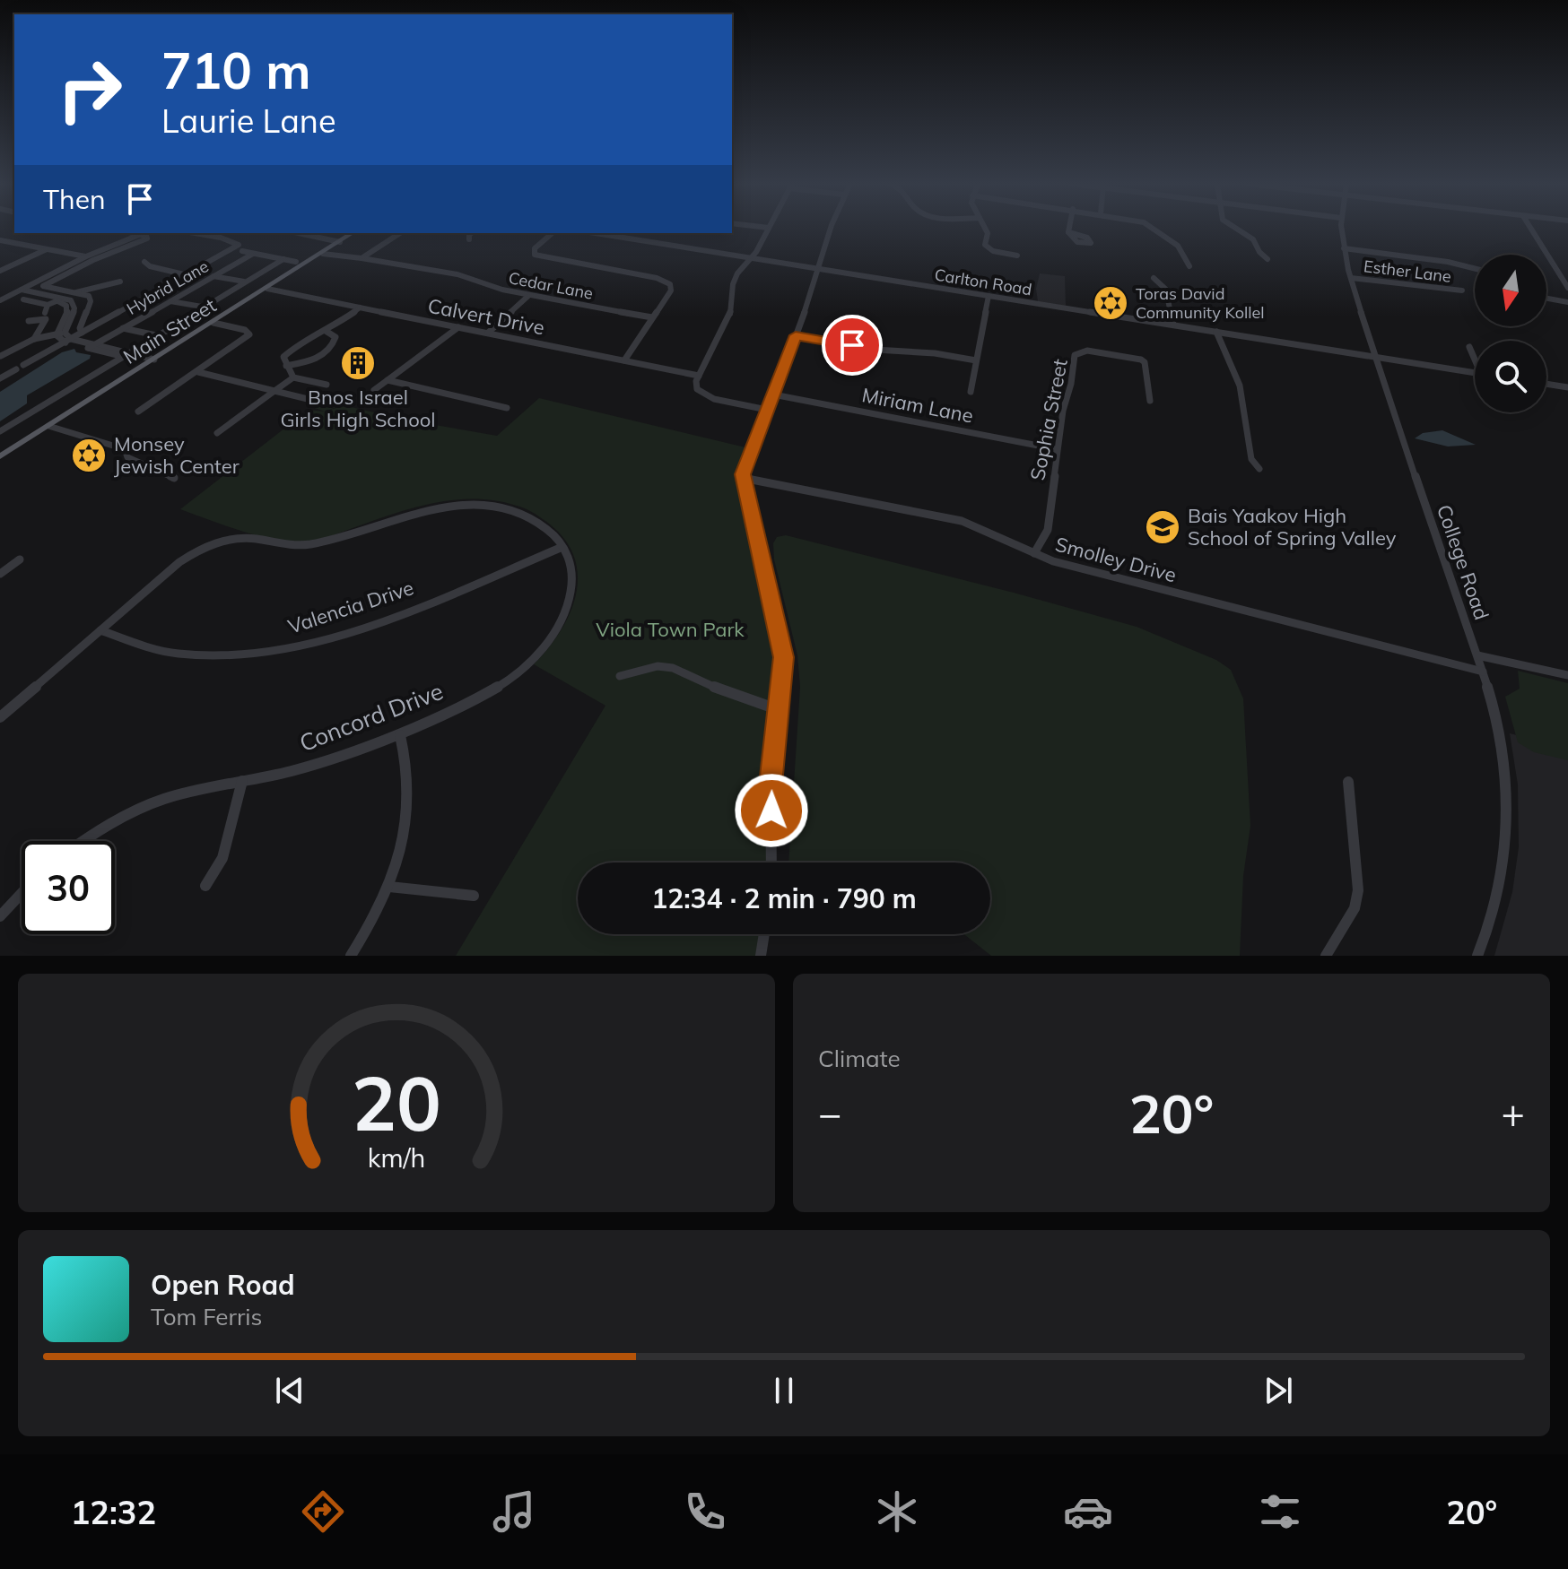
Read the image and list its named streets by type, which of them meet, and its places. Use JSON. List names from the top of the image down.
{
  "streets": {
    "main road": ["Main Street"],
    "street": [
      "Esther Lane",
      "Carlton Road",
      "Cedar Lane",
      "Hybrid Lane",
      "Calvert Drive",
      "Miriam Lane",
      "Sophia Street",
      "Smolley Drive",
      "College Road",
      "Valencia Drive",
      "Concord Drive"
    ]
  },
  "crossings": [
    ["Esther Lane", "College Road"],
    ["Carlton Road", "College Road"],
    ["Cedar Lane", "Main Street"],
    ["Calvert Drive", "Main Street"],
    ["Miriam Lane", "Sophia Street"],
    ["Sophia Street", "Smolley Drive"],
    ["Smolley Drive", "College Road"],
    ["Valencia Drive", "Concord Drive"]
  ],
  "parks": ["Viola Town Park"],
  "places": {
    "synagogue": ["Toras David Community Kollel", "Monsey Jewish Center"],
    "building": ["Bnos Israel Girls High School"],
    "school or university": ["Bais Yaakov High School of Spring Valley"]
  },
  "north": "bottom",
  "page": {
    "turn": ["710 m", "Laurie Lane"],
    "then": "Then",
    "limit": "30",
    "trip": "12:34 · 2 min · 790 m",
    "tile": "Climate",
    "heat": ["−", "20°", "+"],
    "song": ["Open Road", "Tom Ferris"],
    "tabs": ["12:32", "20°"],
    "gauge": ["20", "km/h"]
  }
}
